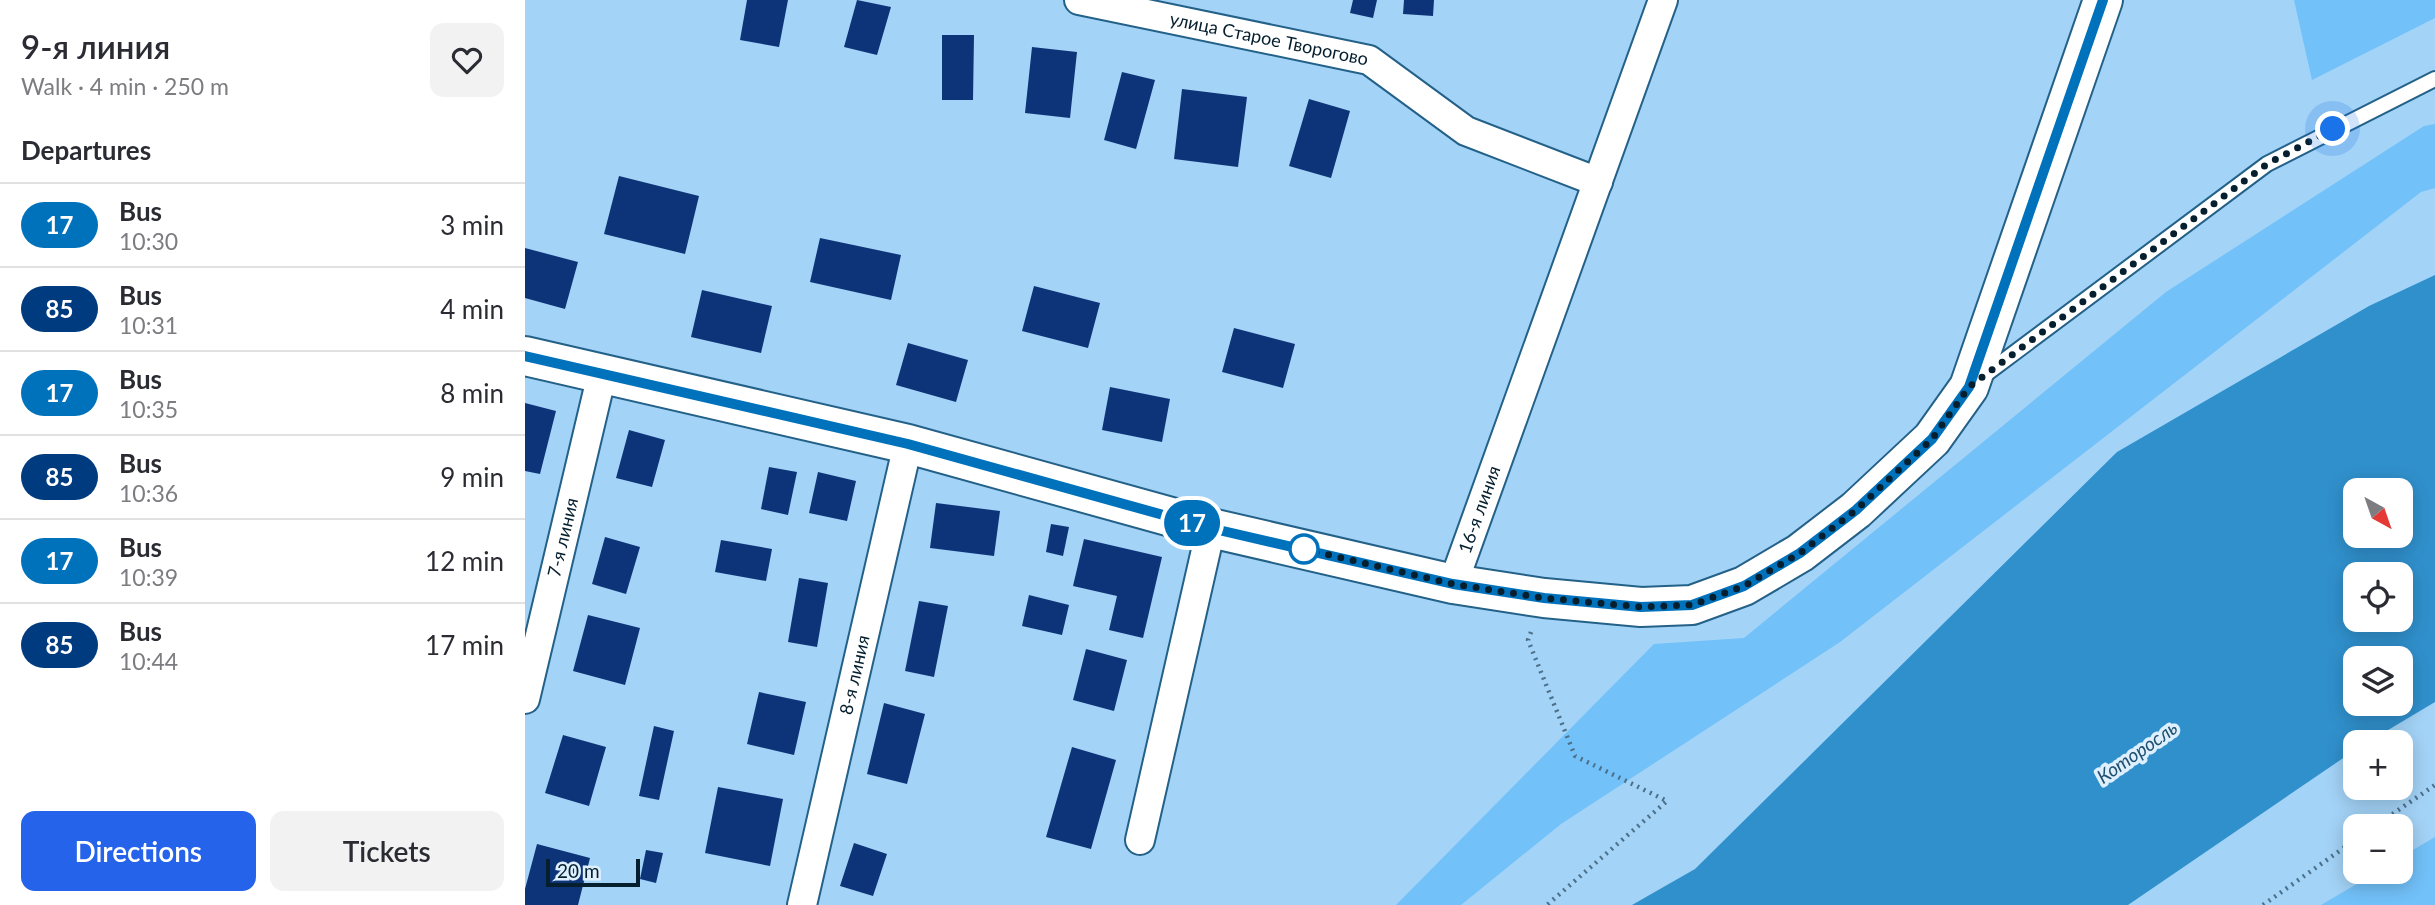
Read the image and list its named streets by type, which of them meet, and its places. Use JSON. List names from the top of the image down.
{
  "streets": {
    "street": [
      "улица Старое Творогово",
      "16-я линия",
      "7-я линия",
      "8-я линия"
    ]
  },
  "crossings": [
    ["улица Старое Творогово", "16-я линия"]
  ],
  "water": ["Которосль"],
  "lines": ["bus line 17"],
  "scale_bar": "20 m",
  "north": "bottom right",
  "page": {
    "heading": [
      ["9-я линия", "Walk · 4 min · 250 m"],
      "Departures"
    ],
    "on_map": "17",
    "list": [
      {
        "mark": "17",
        "name": "Bus",
        "note": "10:30",
        "value": "3 min"
      },
      {
        "mark": "85",
        "name": "Bus",
        "note": "10:31",
        "value": "4 min"
      },
      {
        "mark": "17",
        "name": "Bus",
        "note": "10:35",
        "value": "8 min"
      },
      {
        "mark": "85",
        "name": "Bus",
        "note": "10:36",
        "value": "9 min"
      },
      {
        "mark": "17",
        "name": "Bus",
        "note": "10:39",
        "value": "12 min"
      },
      {
        "mark": "85",
        "name": "Bus",
        "note": "10:44",
        "value": "17 min"
      }
    ],
    "map_buttons": ["+", "−"],
    "buttons": ["Directions", "Tickets"],
    "scale": "20 m"
  }
}
